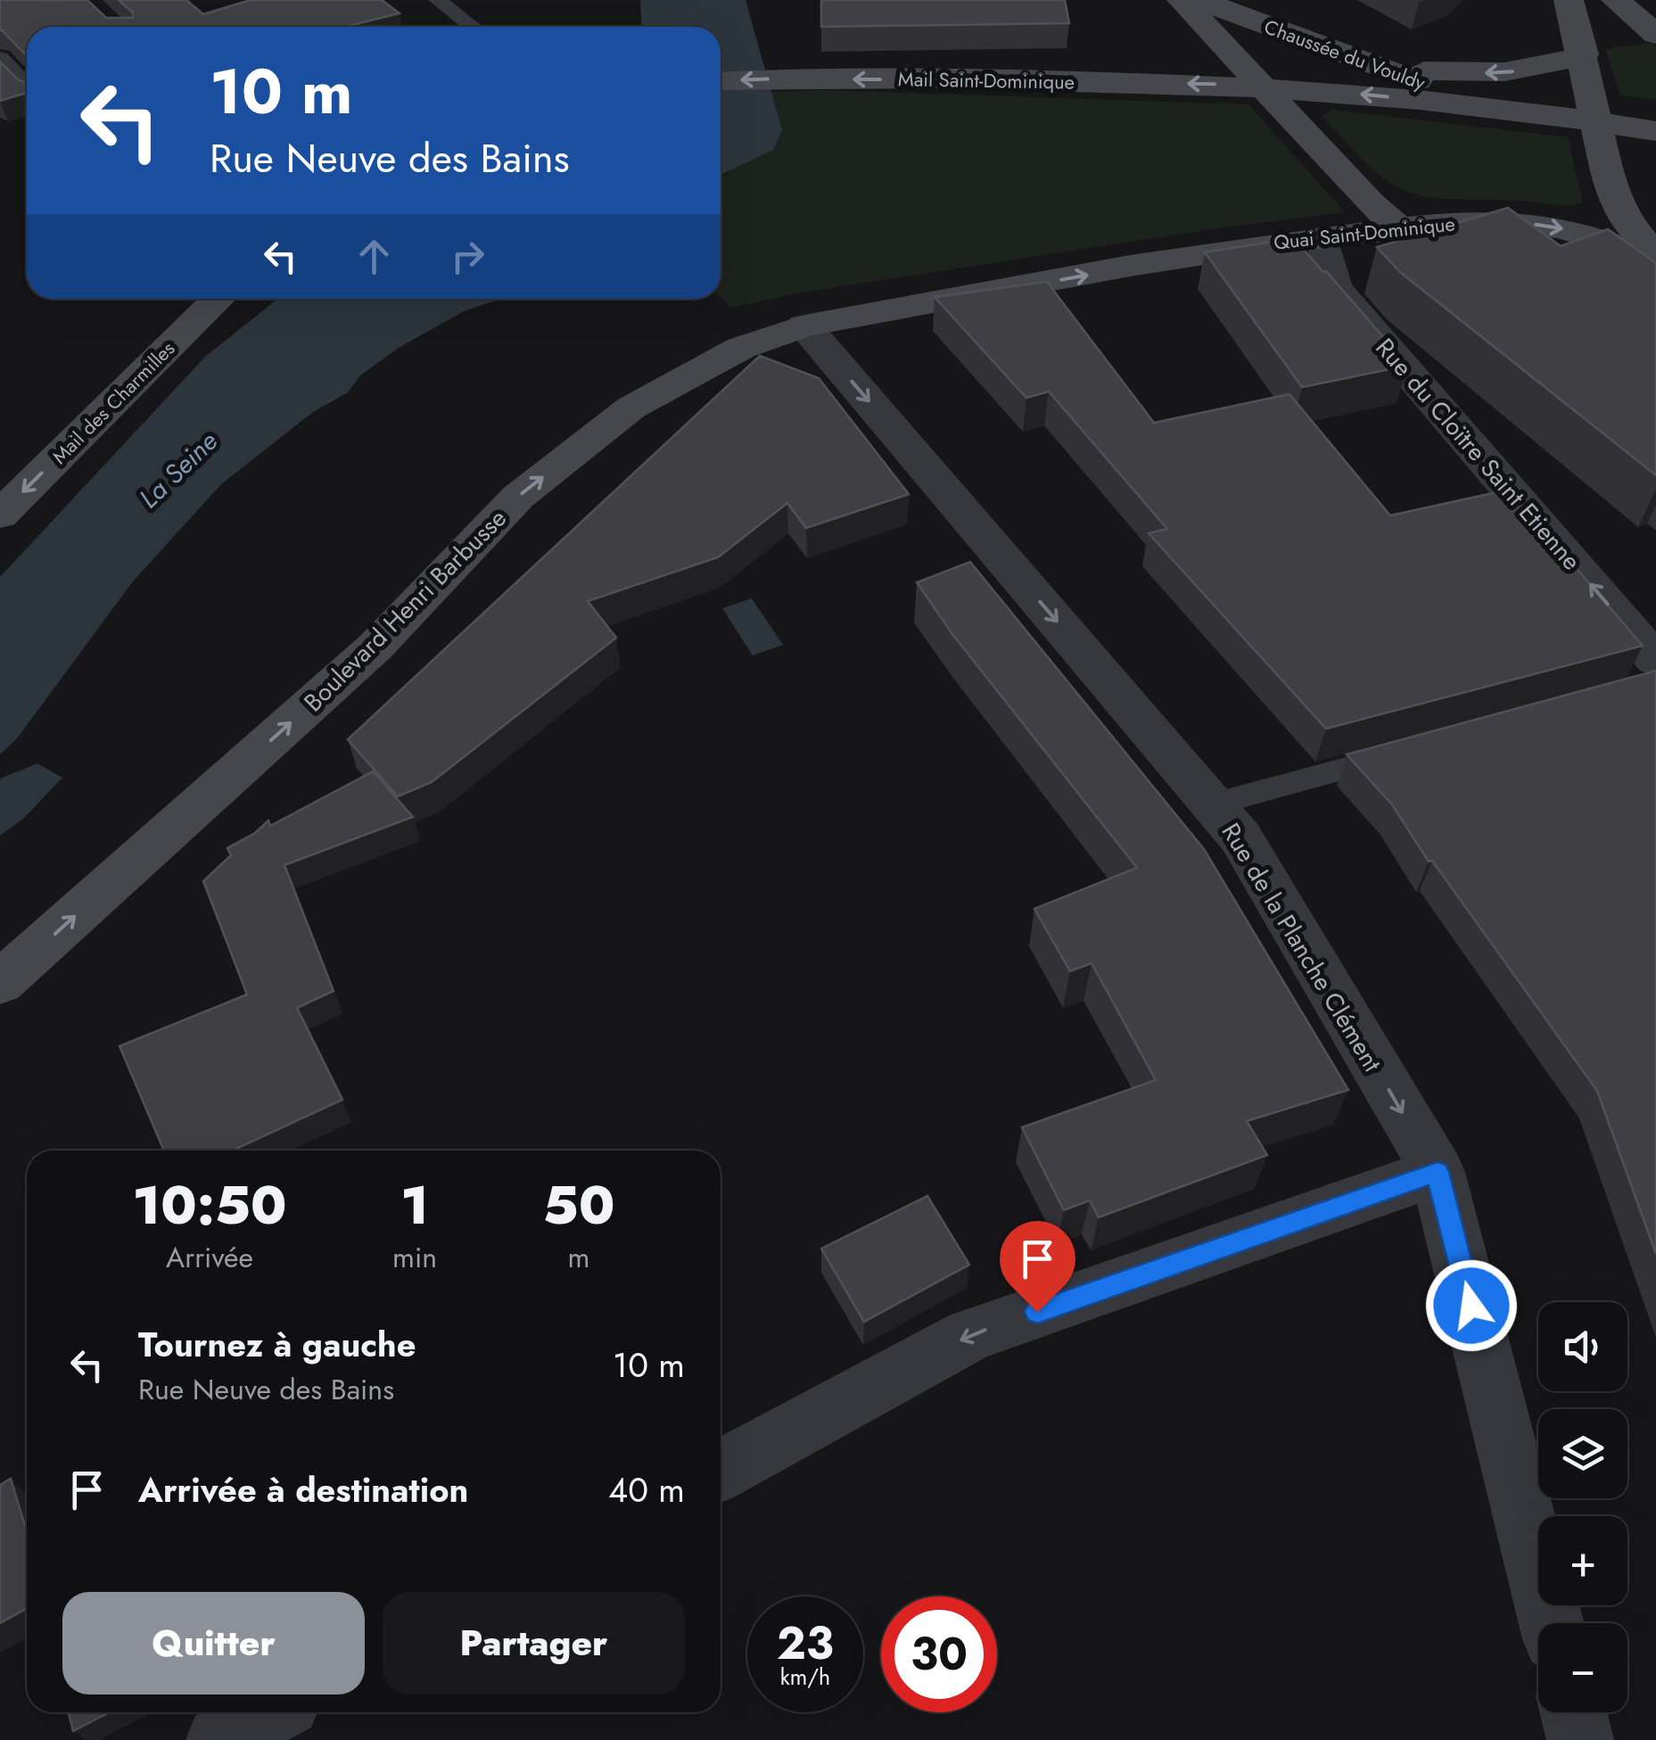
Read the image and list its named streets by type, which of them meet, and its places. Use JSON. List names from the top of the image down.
{
  "streets": {
    "main road": [
      "Chaussée du Vouldy",
      "Mail Saint-Dominique",
      "Quai Saint-Dominique",
      "Mail des Charmilles",
      "Boulevard Henri Barbusse"
    ],
    "street": ["Rue du Cloïtre Saint Etienne", "Rue de la Planche Clément"]
  },
  "crossings": [
    ["Chaussée du Vouldy", "Mail Saint-Dominique"],
    ["Quai Saint-Dominique", "Rue du Cloïtre Saint Etienne"],
    ["Quai Saint-Dominique", "Boulevard Henri Barbusse"],
    ["Quai Saint-Dominique", "Rue de la Planche Clément"],
    ["Boulevard Henri Barbusse", "Rue de la Planche Clément"]
  ],
  "one_way": [
    "Mail Saint-Dominique",
    "Quai Saint-Dominique",
    "Mail des Charmilles",
    "Rue du Cloïtre Saint Etienne",
    "Boulevard Henri Barbusse",
    "Rue de la Planche Clément"
  ],
  "water": ["La Seine"],
  "page": {
    "turn": ["10 m", "Rue Neuve des Bains"],
    "eta": [
      "10:50",
      "Arrivée",
      "1",
      "min",
      "50",
      "m"
    ],
    "map_buttons": ["+", "−"],
    "list": [
      {
        "name": "Tournez à gauche",
        "note": "Rue Neuve des Bains",
        "value": "10 m"
      },
      {
        "name": "Arrivée à destination",
        "value": "40 m"
      }
    ],
    "buttons": ["Quitter", "Partager"],
    "speed": "23 km/h",
    "limit": "30"
  }
}
